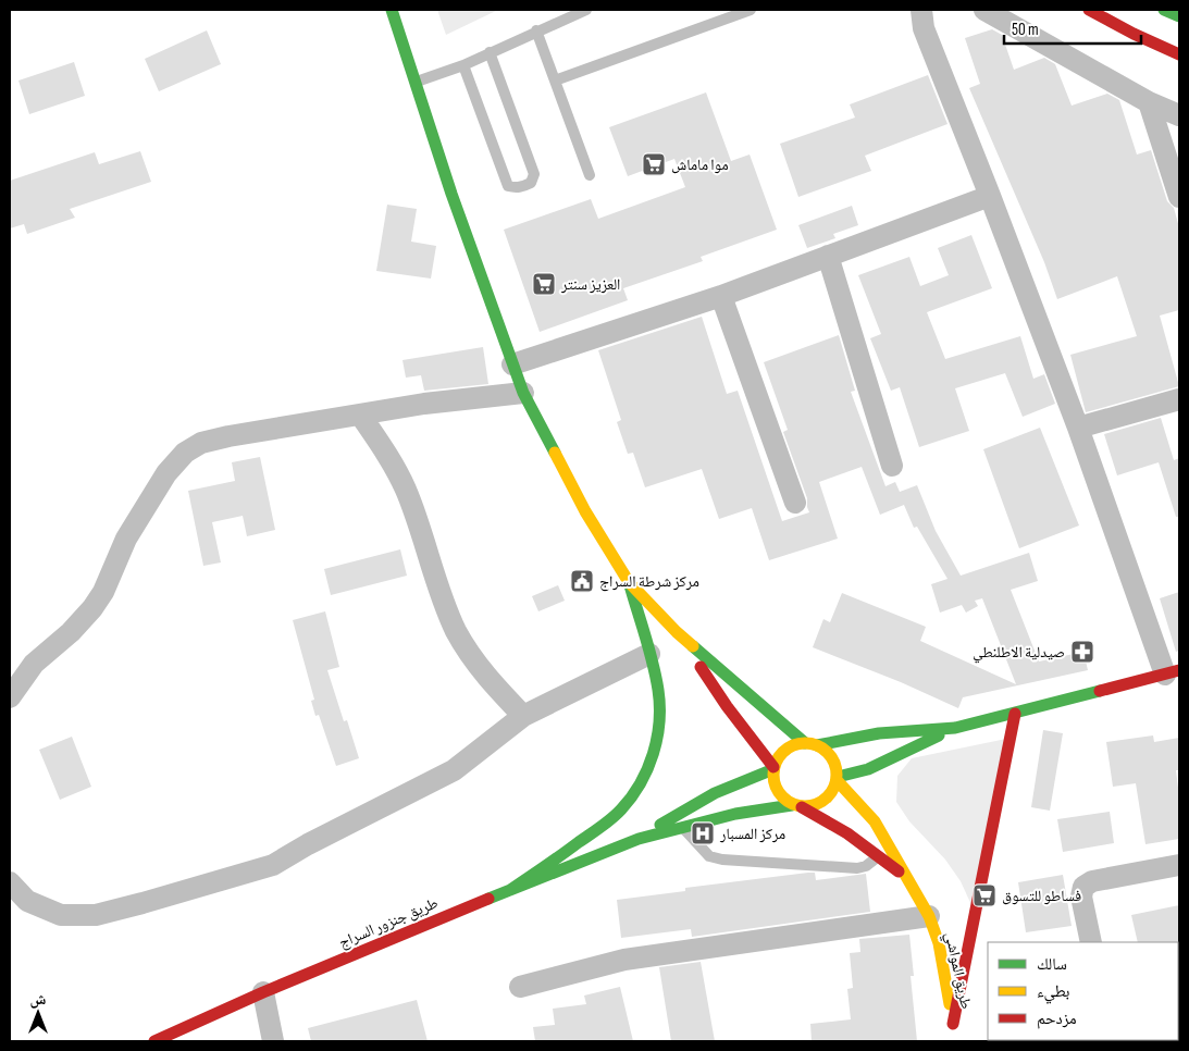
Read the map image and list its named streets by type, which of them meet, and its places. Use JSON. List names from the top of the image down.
{
  "streets": {
    "main road": ["طريق جنزور السراج", "طريق المواشي"]
  },
  "crossings": [
    ["طريق جنزور السراج", "طريق المواشي"]
  ],
  "places": {
    "supermarket": ["موا ماماش", "العزيز سنتر", "فساطو للتسوق"],
    "public building": ["مركز شرطة السراج"],
    "pharmacy": ["صيدلية الاطلنطي"],
    "hospital": ["مركز المسبار"]
  },
  "legend": ["سالك", "بطيء", "مزدحم"],
  "scale_bar": "50 m",
  "north": "top"
}
